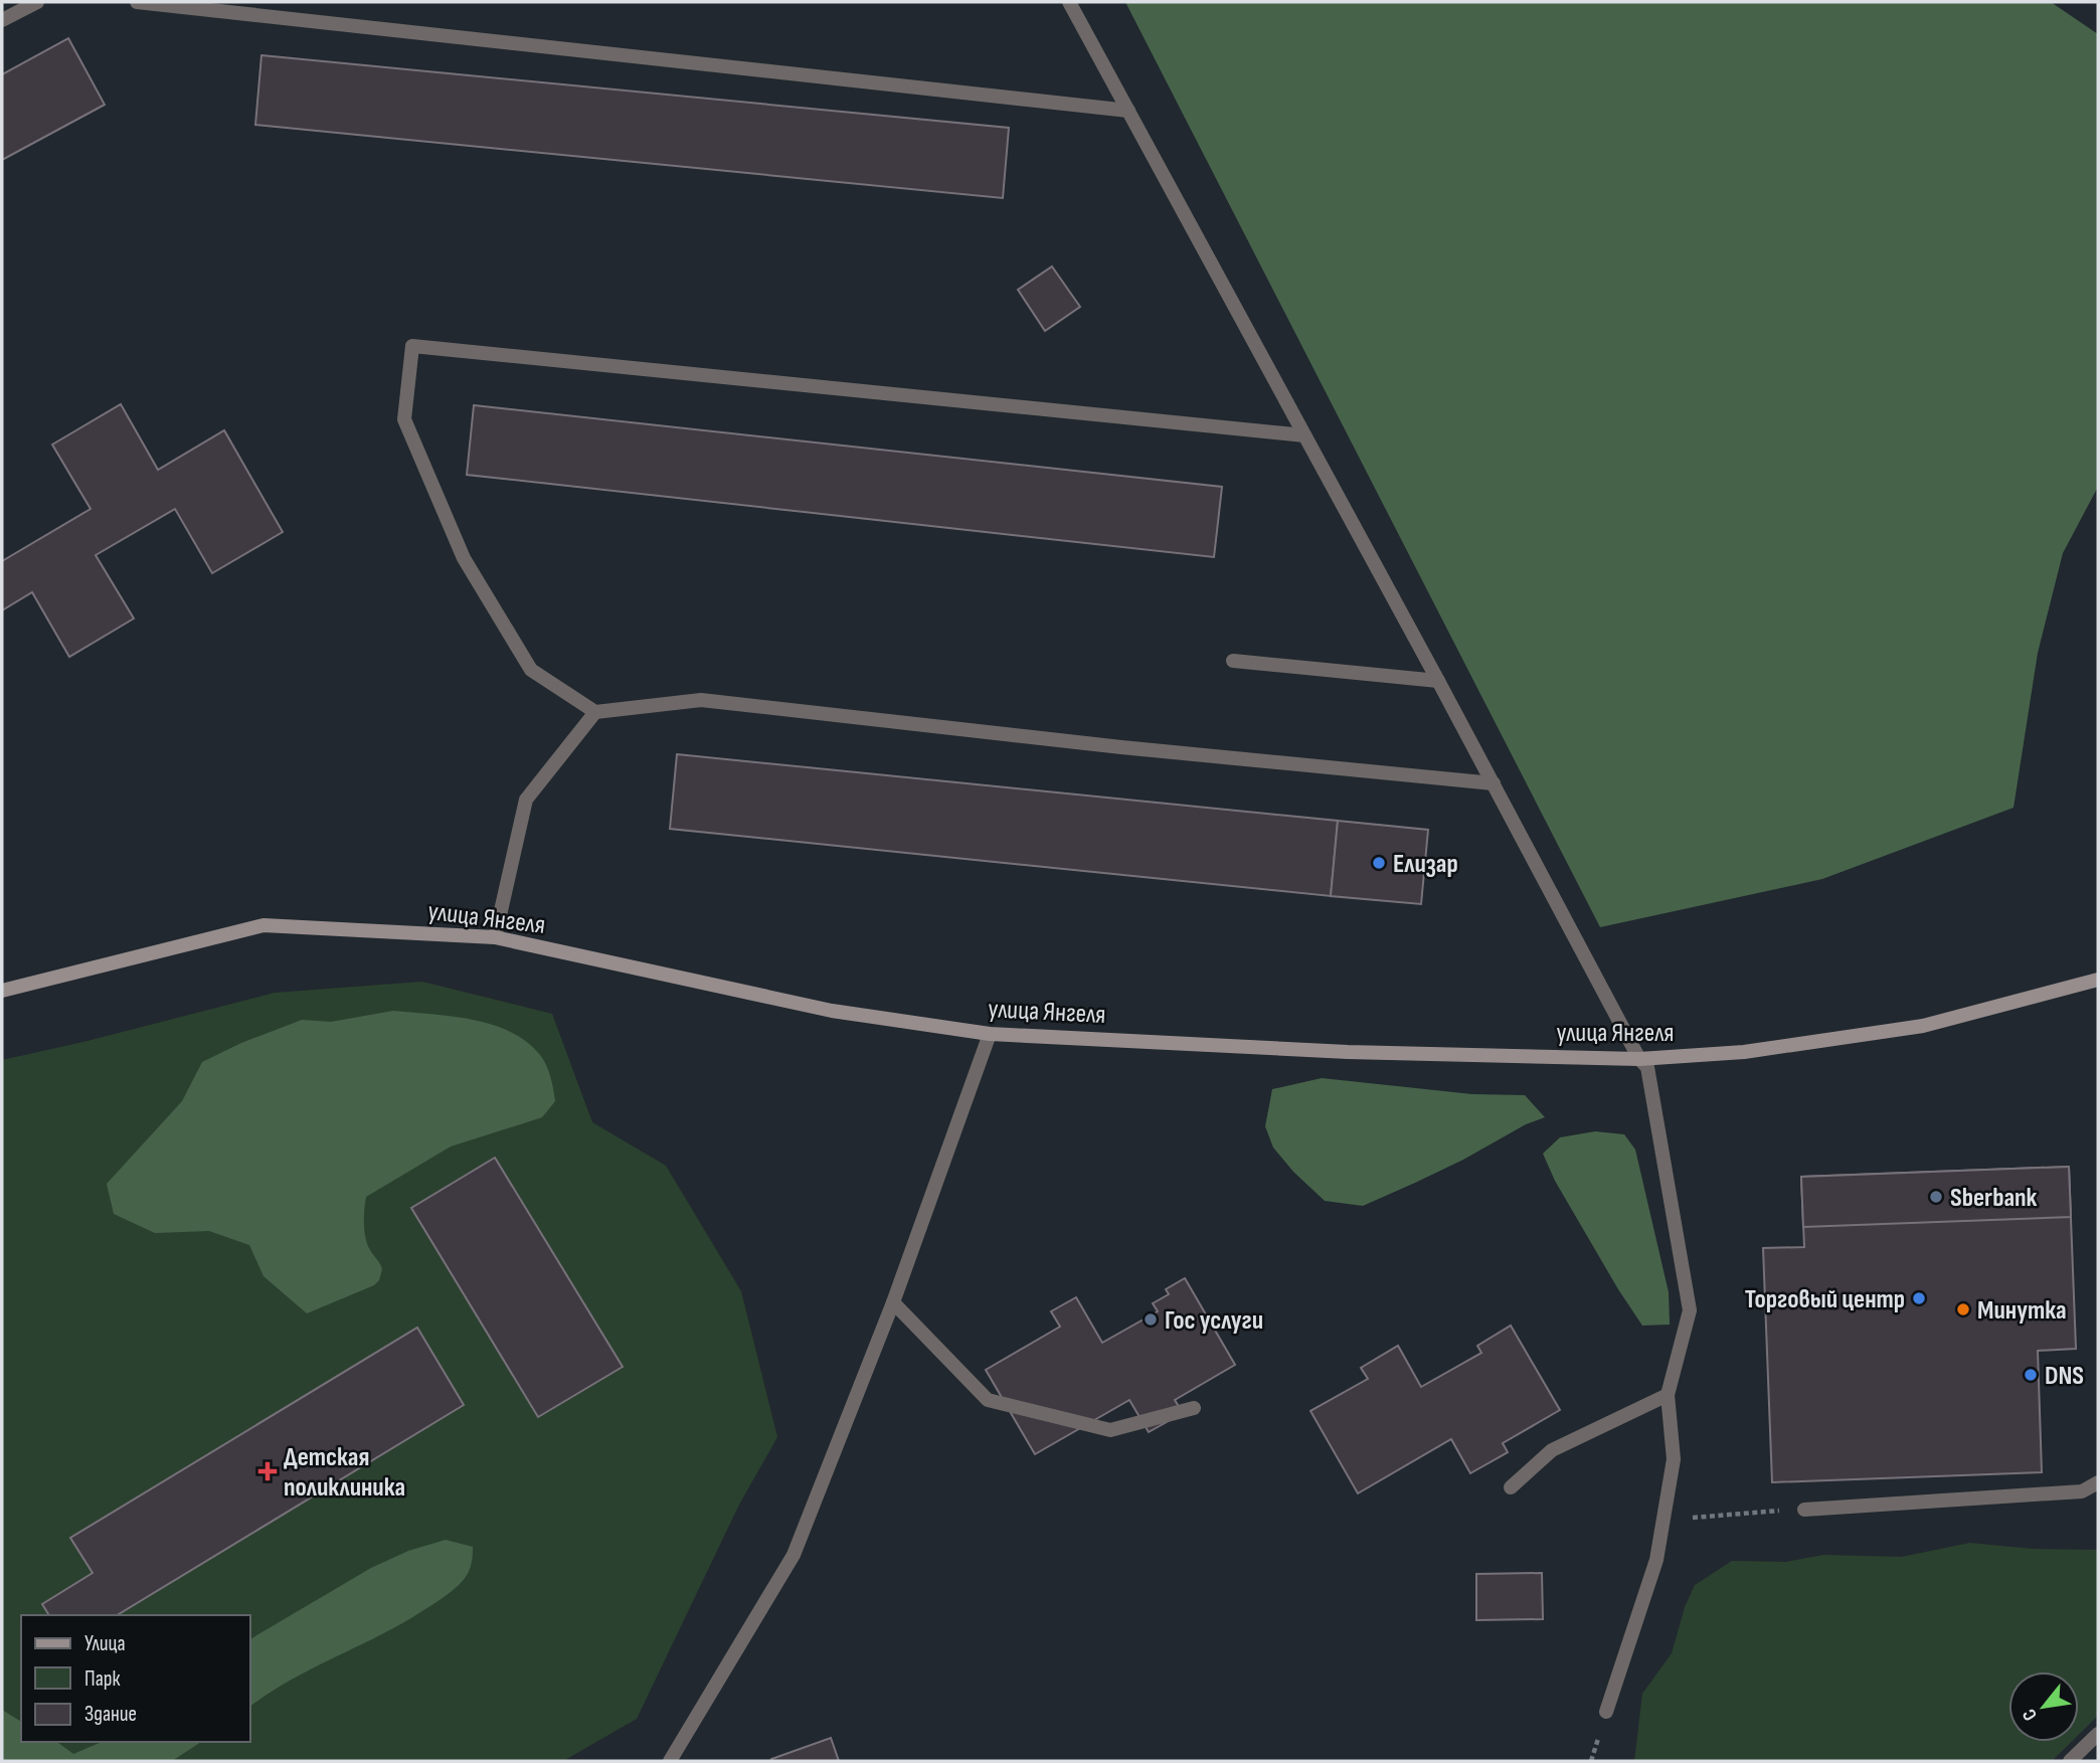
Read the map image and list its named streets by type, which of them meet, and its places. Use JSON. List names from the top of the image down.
{
  "streets": {
    "street": ["улица Янгеля"]
  },
  "places": {
    "other": [
      "Елизар",
      "Sberbank",
      "Торговый центр",
      "Минутка",
      "Гос услуги",
      "DNS"
    ],
    "health": ["Детская поликлиника"]
  },
  "legend": ["Улица", "Парк", "Здание"],
  "north": "bottom left"
}
